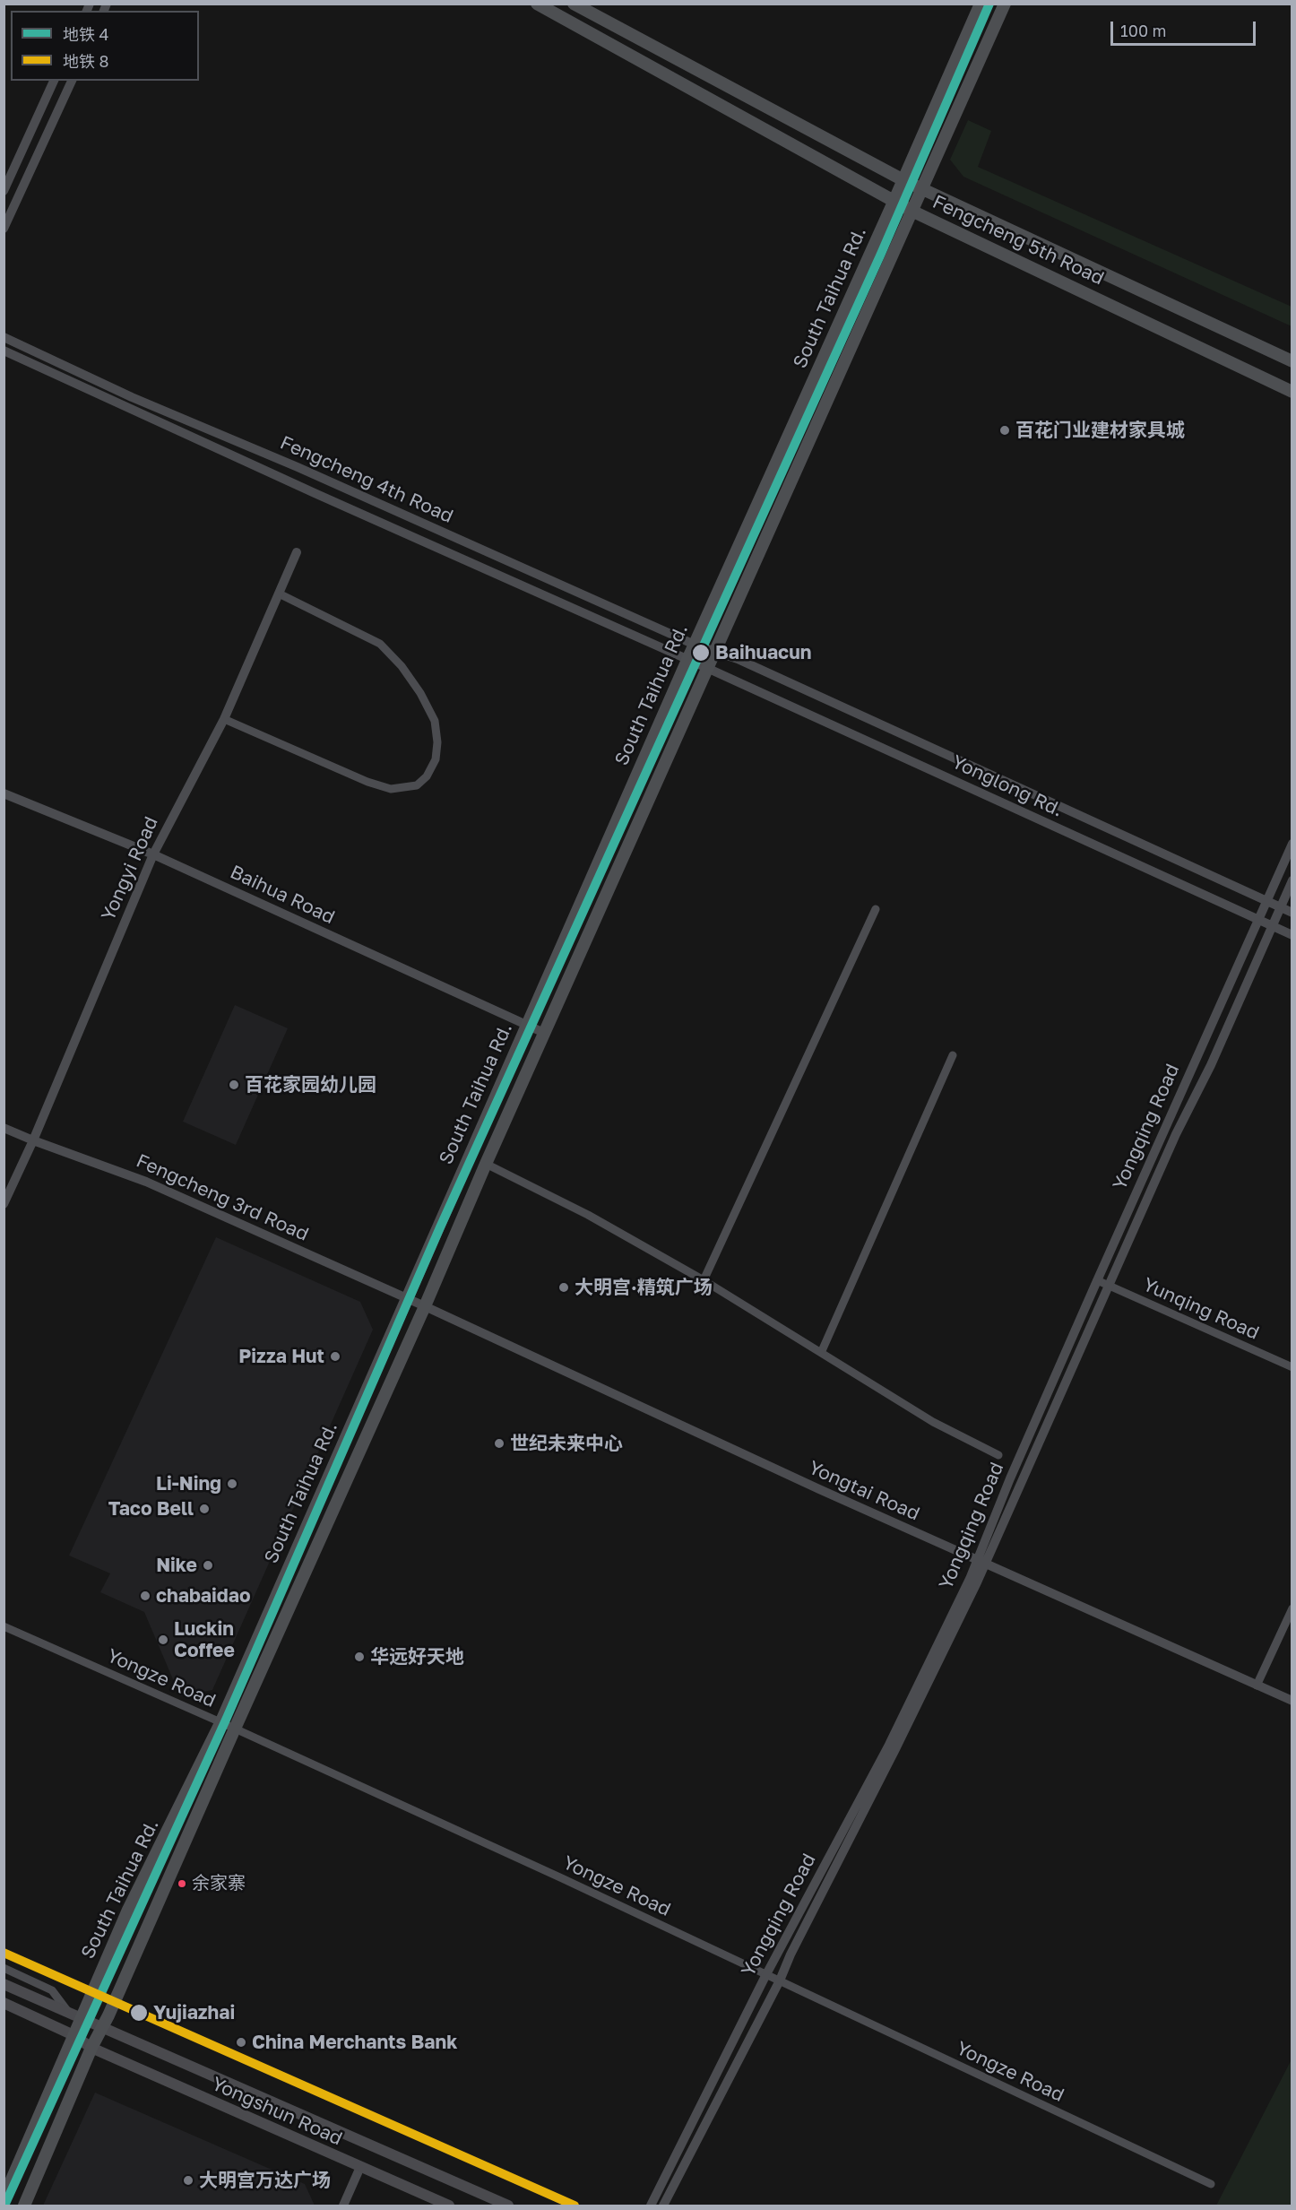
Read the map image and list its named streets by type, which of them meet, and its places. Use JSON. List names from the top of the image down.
{
  "streets": {
    "main road": ["Fengcheng 5th Road", "South Taihua Rd.", "Yongshun Road"],
    "street": [
      "Fengcheng 4th Road",
      "Yonglong Rd.",
      "Yongyi Road",
      "Baihua Road",
      "Yongqing Road",
      "Fengcheng 3rd Road",
      "Yunqing Road",
      "Yongtai Road",
      "Yongze Road"
    ]
  },
  "crossings": [
    ["Fengcheng 5th Road", "South Taihua Rd."],
    ["South Taihua Rd.", "Fengcheng 4th Road"],
    ["South Taihua Rd.", "Yonglong Rd."],
    ["South Taihua Rd.", "Baihua Road"],
    ["South Taihua Rd.", "Fengcheng 3rd Road"],
    ["South Taihua Rd.", "Yongtai Road"],
    ["South Taihua Rd.", "Yongze Road"],
    ["South Taihua Rd.", "Yongshun Road"],
    ["Fengcheng 4th Road", "Yonglong Rd."],
    ["Yonglong Rd.", "Yongqing Road"],
    ["Yongyi Road", "Baihua Road"],
    ["Yongyi Road", "Fengcheng 3rd Road"],
    ["Yongqing Road", "Yunqing Road"],
    ["Yongqing Road", "Yongtai Road"],
    ["Yongqing Road", "Yongze Road"],
    ["Fengcheng 3rd Road", "Yongtai Road"]
  ],
  "places": [
    "百花门业建材家具城",
    "Baihuacun",
    "百花家园幼儿园",
    "大明宫·精筑广场",
    "Pizza Hut",
    "世纪未来中心",
    "Li-Ning",
    "Taco Bell",
    "Nike",
    "chabaidao",
    "Luckin Coffee",
    "华远好天地",
    "余家寨",
    "Yujiazhai",
    "China Merchants Bank",
    "大明宫万达广场"
  ],
  "lines": ["metro line 4", "metro line 8"],
  "legend": ["地铁 4", "地铁 8"],
  "scale_bar": "100 m"
}
